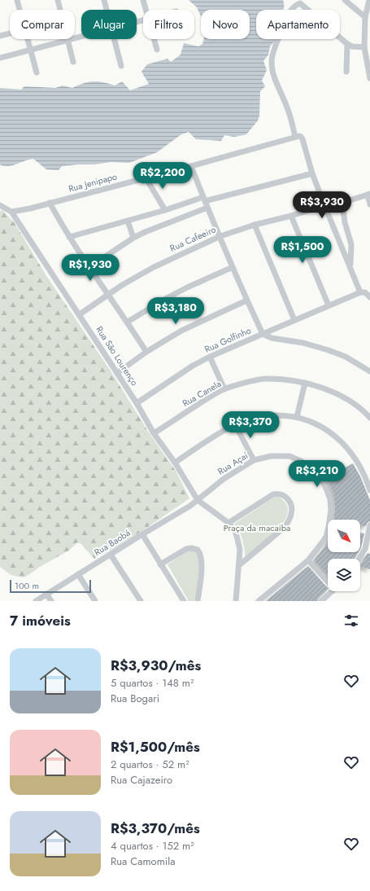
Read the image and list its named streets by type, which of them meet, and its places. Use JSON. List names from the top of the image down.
{
  "streets": {
    "street": [
      "Rua Jenipapo",
      "Rua Cafeeiro",
      "Rua Golfinho",
      "Rua São Lourenço",
      "Rua Canela",
      "Rua Açaí",
      "Rua Baobá"
    ]
  },
  "crossings": [
    ["Rua Jenipapo", "Rua São Lourenço"],
    ["Rua Cafeeiro", "Rua São Lourenço"],
    ["Rua Golfinho", "Rua São Lourenço"],
    ["Rua São Lourenço", "Rua Canela"],
    ["Rua São Lourenço", "Rua Açaí"],
    ["Rua São Lourenço", "Rua Baobá"],
    ["Rua Açaí", "Rua Baobá"]
  ],
  "parks": ["Praça da macaiba"],
  "scale_bar": "100 m",
  "north": "bottom right",
  "page": {
    "chip": [
      "Comprar",
      "Alugar",
      "Filtros",
      "Novo",
      "Apartamento"
    ],
    "price": [
      "R$2,200",
      "R$3,930",
      "R$1,500",
      "R$1,930",
      "R$3,180",
      "R$3,370",
      "R$3,210"
    ],
    "scale": "100 m",
    "heading": "7 imóveis",
    "list": [
      {
        "name": "R$3,930/mês",
        "note": "5 quartos · 148 m² · Rua Bogari"
      },
      {
        "name": "R$1,500/mês",
        "note": "2 quartos · 52 m² · Rua Cajazeiro"
      },
      {
        "name": "R$3,370/mês",
        "note": "4 quartos · 152 m² · Rua Camomila"
      }
    ]
  }
}
